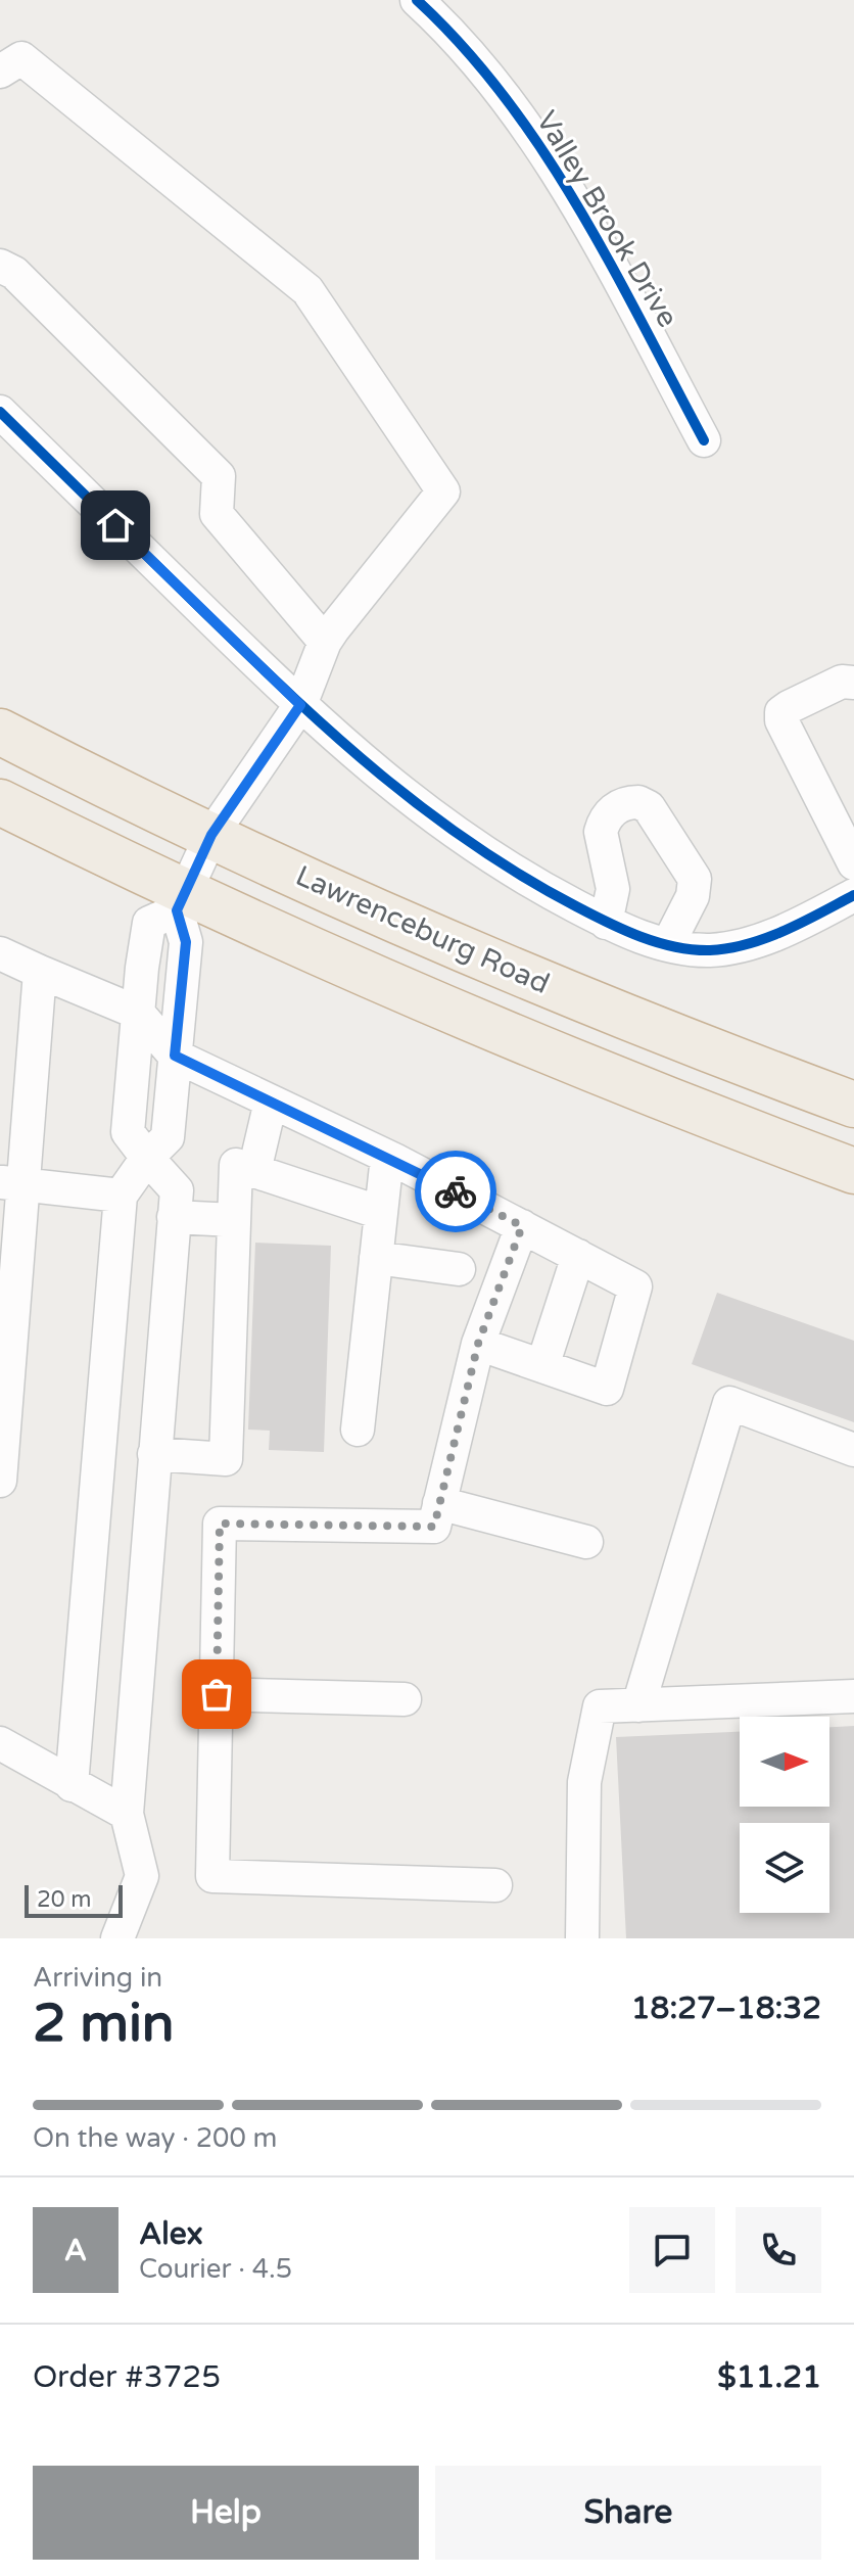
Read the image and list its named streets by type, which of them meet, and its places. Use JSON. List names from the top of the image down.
{
  "streets": {
    "highway": ["Lawrenceburg Road"],
    "street": ["Valley Brook Drive"]
  },
  "scale_bar": "20 m",
  "north": "right",
  "page": {
    "scale": "20 m",
    "heading": ["2 min", "Arriving in", "18:27–18:32"],
    "panel": [
      "Alex",
      "Courier · 4.5",
      "Order #3725",
      "$11.21"
    ],
    "bar": "On the way · 200 m",
    "round": "A",
    "buttons": ["Help", "Share"]
  }
}
